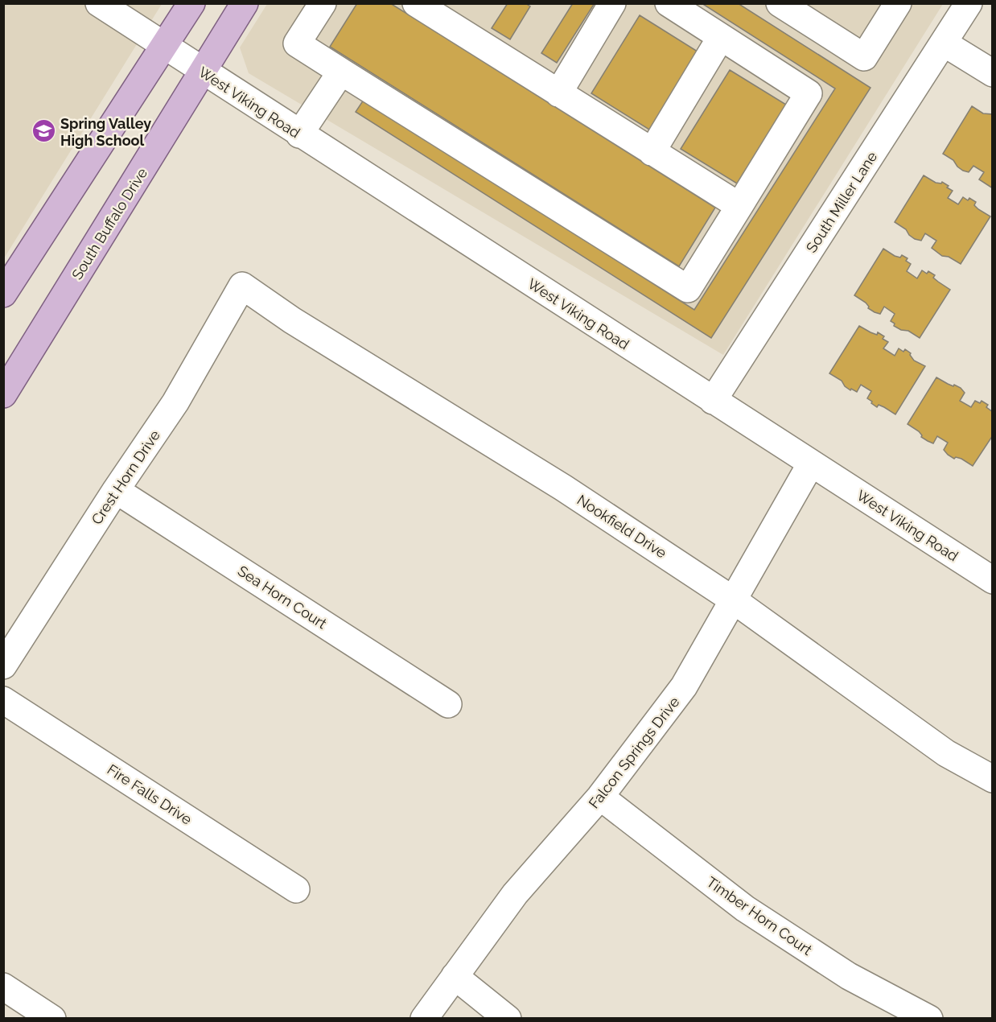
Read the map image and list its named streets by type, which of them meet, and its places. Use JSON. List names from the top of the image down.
{
  "streets": {
    "main road": ["South Buffalo Drive"],
    "street": [
      "West Viking Road",
      "South Miller Lane",
      "Crest Horn Drive",
      "Nookfield Drive",
      "Sea Horn Court",
      "Falcon Springs Drive",
      "Fire Falls Drive",
      "Timber Horn Court"
    ]
  },
  "crossings": [
    ["West Viking Road", "South Miller Lane"],
    ["West Viking Road", "South Buffalo Drive"],
    ["West Viking Road", "Falcon Springs Drive"],
    ["Crest Horn Drive", "Nookfield Drive"],
    ["Crest Horn Drive", "Sea Horn Court"],
    ["Nookfield Drive", "Falcon Springs Drive"],
    ["Falcon Springs Drive", "Timber Horn Court"]
  ],
  "places": {
    "school or university": ["Spring Valley High School"]
  }
}
